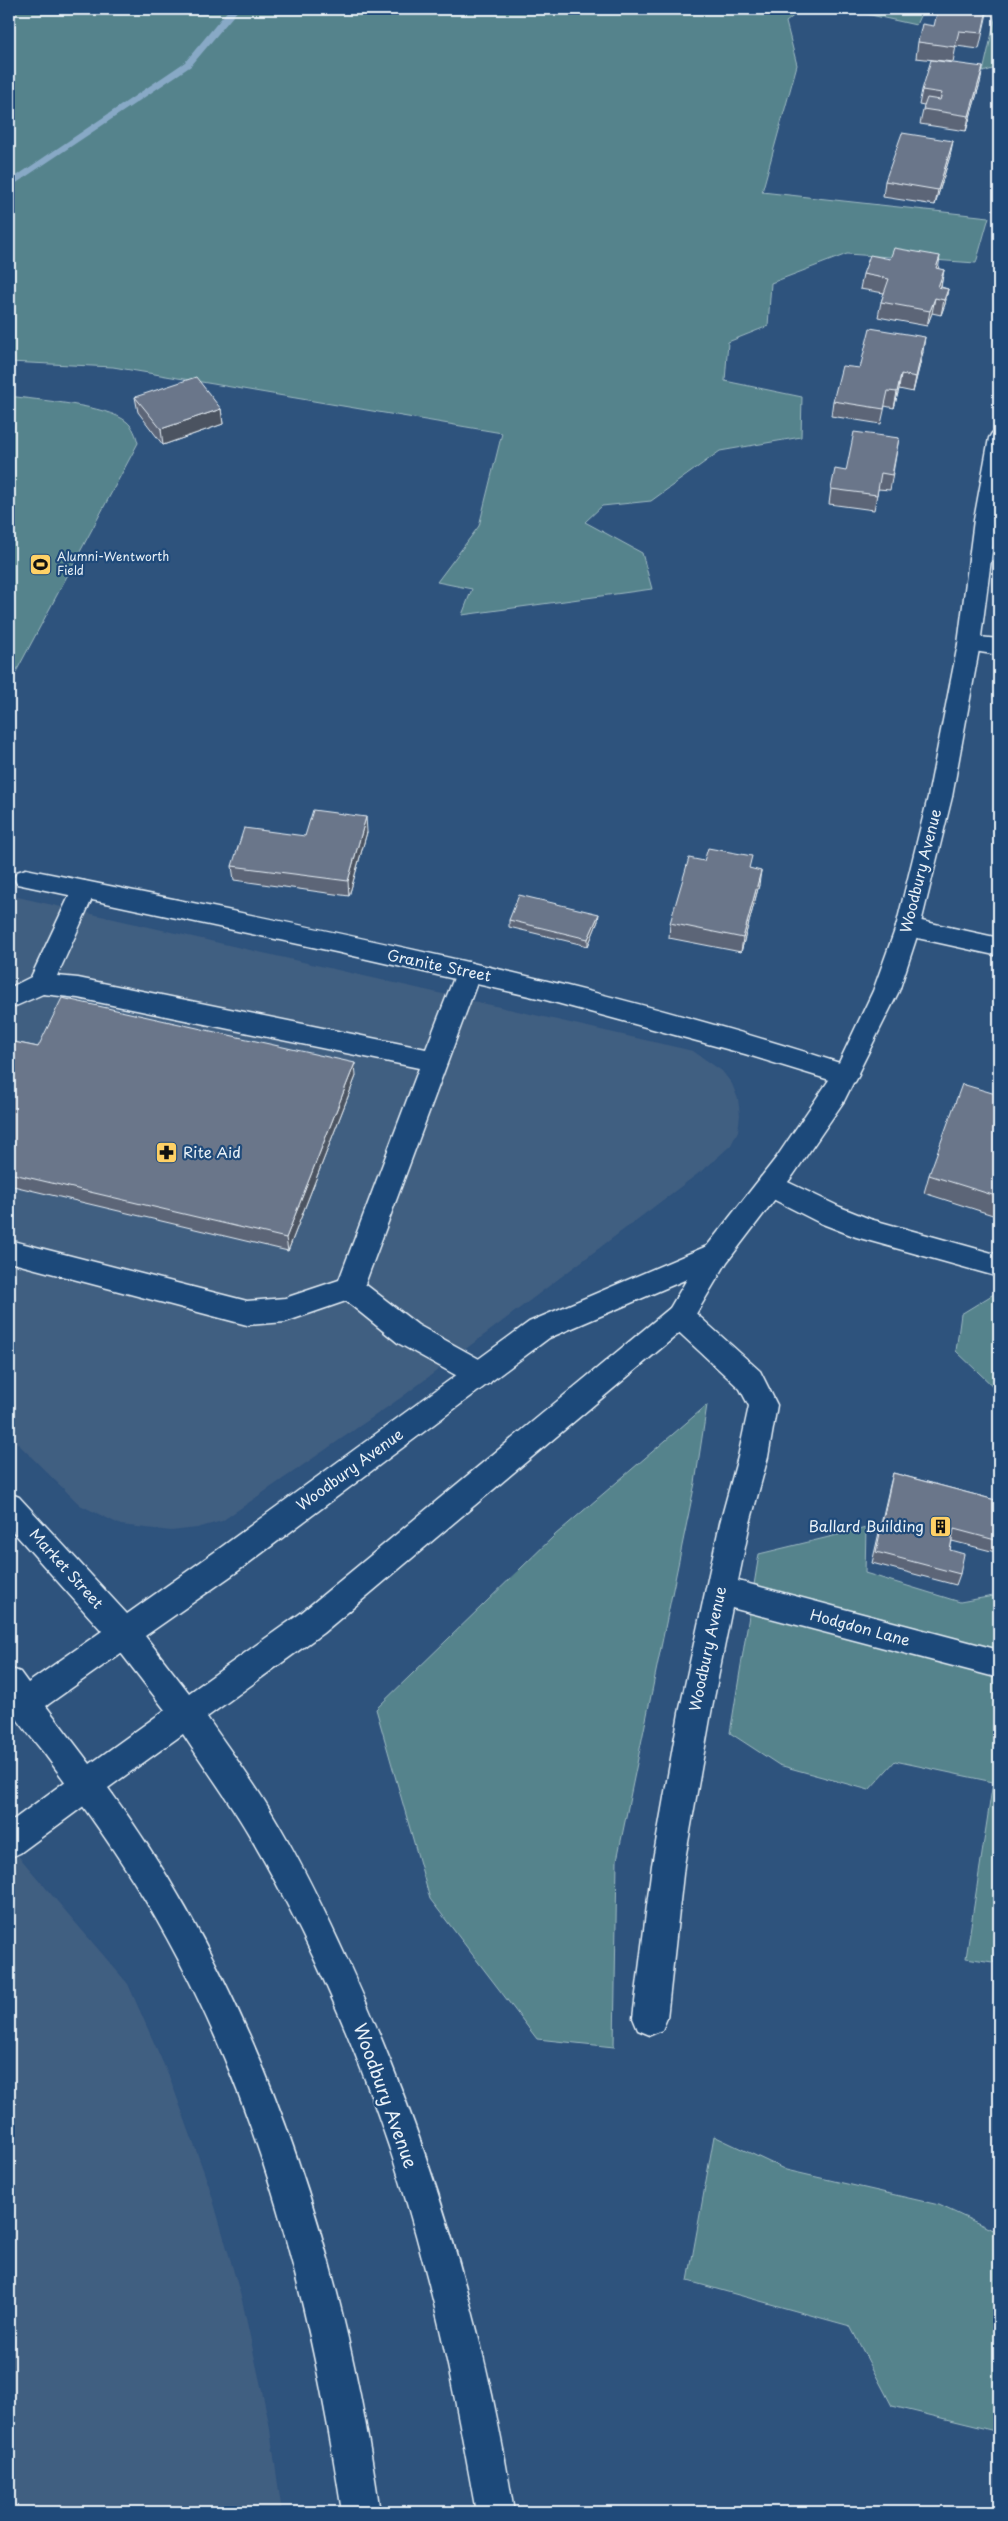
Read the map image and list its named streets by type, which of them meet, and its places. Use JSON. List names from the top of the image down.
{
  "streets": {
    "street": [
      "Woodbury Avenue",
      "Granite Street",
      "Market Street",
      "Hodgdon Lane"
    ]
  },
  "crossings": [
    ["Woodbury Avenue", "Granite Street"],
    ["Woodbury Avenue", "Market Street"],
    ["Woodbury Avenue", "Hodgdon Lane"]
  ],
  "places": {
    "sports": ["Alumni-Wentworth Field"],
    "pharmacy": ["Rite Aid"],
    "building": ["Ballard Building"]
  }
}
